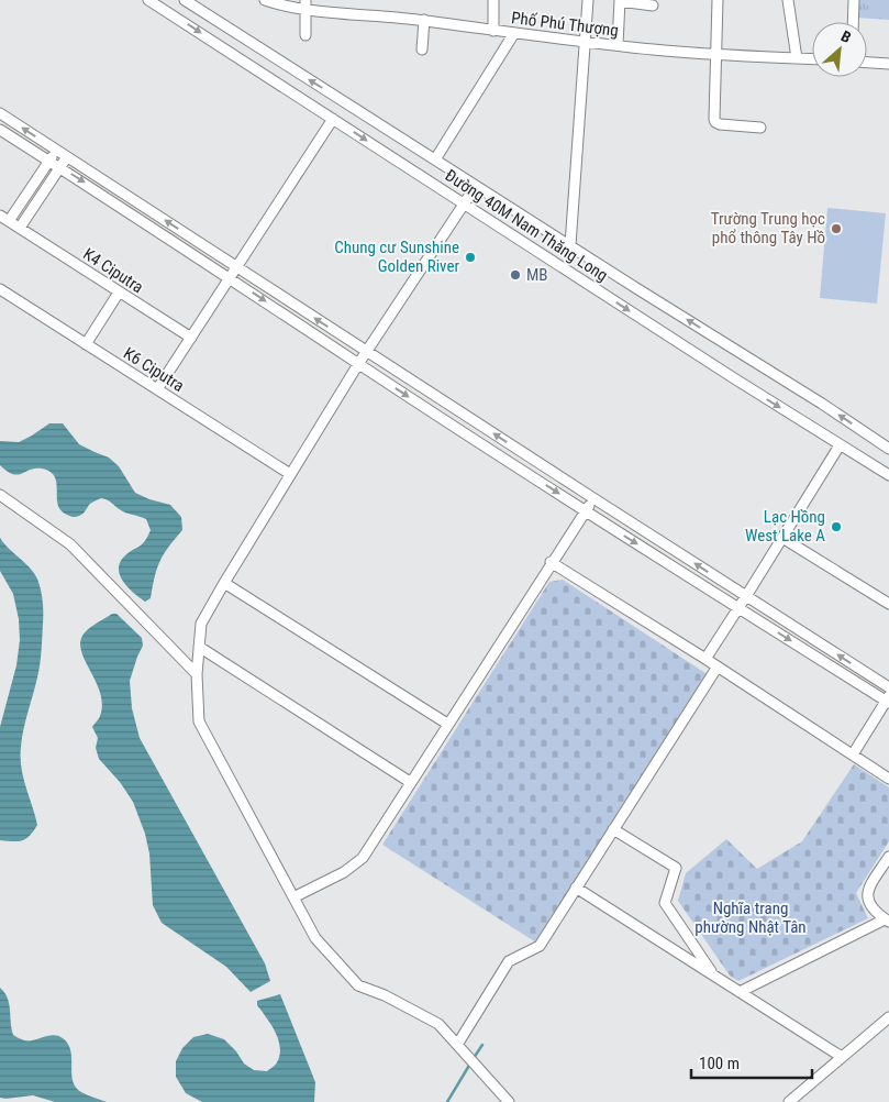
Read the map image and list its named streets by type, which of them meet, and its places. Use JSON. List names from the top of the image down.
{
  "streets": {
    "street": [
      "Phố Phú Thượng",
      "Đường 40M Nam Thăng Long",
      "K4 Ciputra",
      "K6 Ciputra"
    ]
  },
  "parks": ["Nghĩa trang phường Nhật Tân"],
  "places": [
    "Trường Trung học phổ thông Tây Hồ",
    "Chung cư Sunshine Golden River",
    "MB",
    "Lạc Hồng West Lake A"
  ],
  "scale_bar": "100 m",
  "north": "top right"
}
